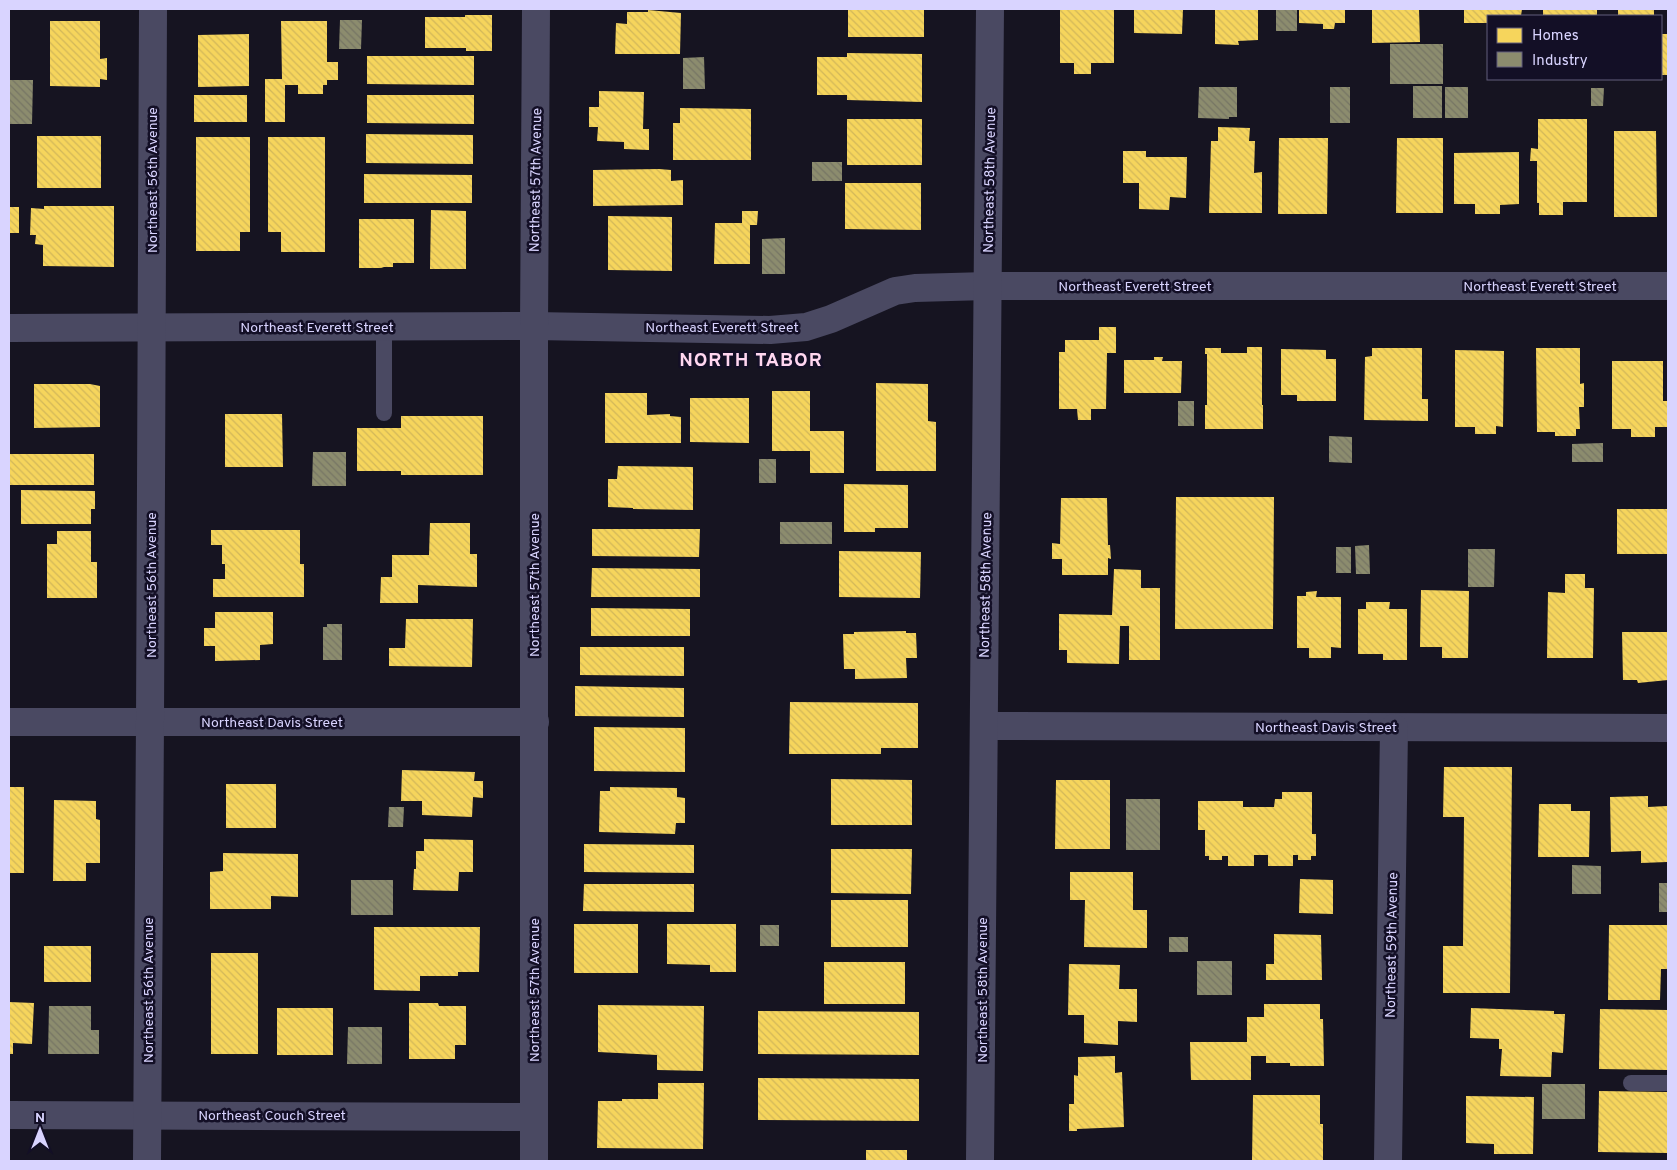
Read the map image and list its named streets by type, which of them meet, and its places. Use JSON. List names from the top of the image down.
{
  "streets": {
    "street": [
      "Northeast 56th Avenue",
      "Northeast 57th Avenue",
      "Northeast 58th Avenue",
      "Northeast Everett Street",
      "Northeast Davis Street",
      "Northeast 59th Avenue",
      "Northeast Couch Street"
    ]
  },
  "crossings": [
    ["Northeast 56th Avenue", "Northeast Everett Street"],
    ["Northeast 56th Avenue", "Northeast Davis Street"],
    ["Northeast 56th Avenue", "Northeast Couch Street"],
    ["Northeast 57th Avenue", "Northeast Everett Street"],
    ["Northeast 57th Avenue", "Northeast Davis Street"],
    ["Northeast 57th Avenue", "Northeast Couch Street"],
    ["Northeast 58th Avenue", "Northeast Everett Street"],
    ["Northeast 58th Avenue", "Northeast Davis Street"],
    ["Northeast Davis Street", "Northeast 59th Avenue"]
  ],
  "districts": ["NORTH TABOR"],
  "legend": ["Homes", "Industry"],
  "north": "top"
}
